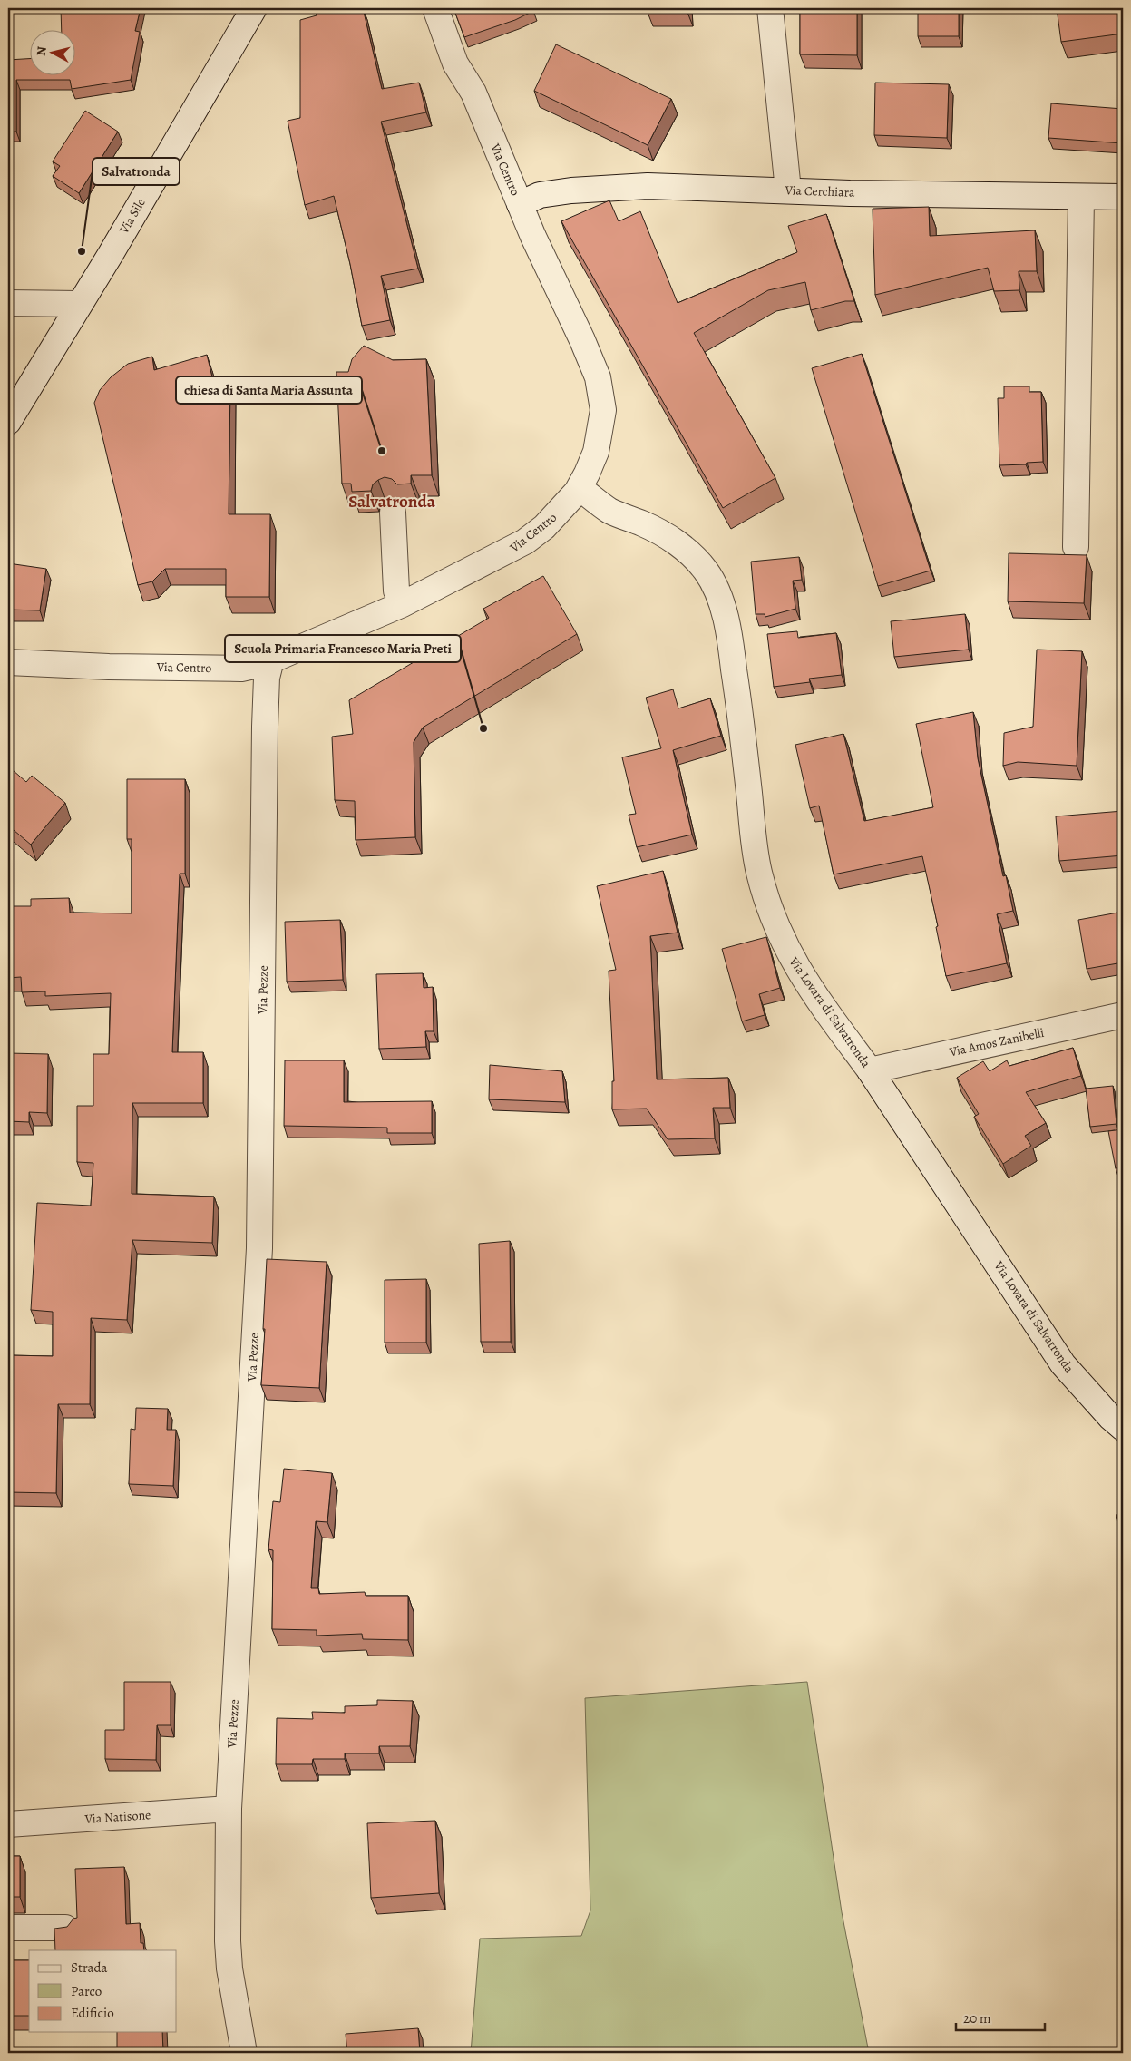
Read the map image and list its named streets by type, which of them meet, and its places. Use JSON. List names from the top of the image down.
{
  "streets": {
    "street": [
      "Via Centro",
      "Via Cerchiara",
      "Via Sile",
      "Via Pezze",
      "Via Lovara di Salvatronda",
      "Via Amos Zanibelli",
      "Via Natisone"
    ]
  },
  "crossings": [
    ["Via Centro", "Via Cerchiara"],
    ["Via Centro", "Via Pezze"],
    ["Via Centro", "Via Lovara di Salvatronda"],
    ["Via Pezze", "Via Natisone"],
    ["Via Lovara di Salvatronda", "Via Amos Zanibelli"]
  ],
  "districts": ["Salvatronda"],
  "places": ["Salvatronda", "chiesa di Santa Maria Assunta", "Scuola Primaria Francesco Maria Preti"],
  "legend": ["Strada", "Parco", "Edificio"],
  "scale_bar": "20 m",
  "north": "left"
}
